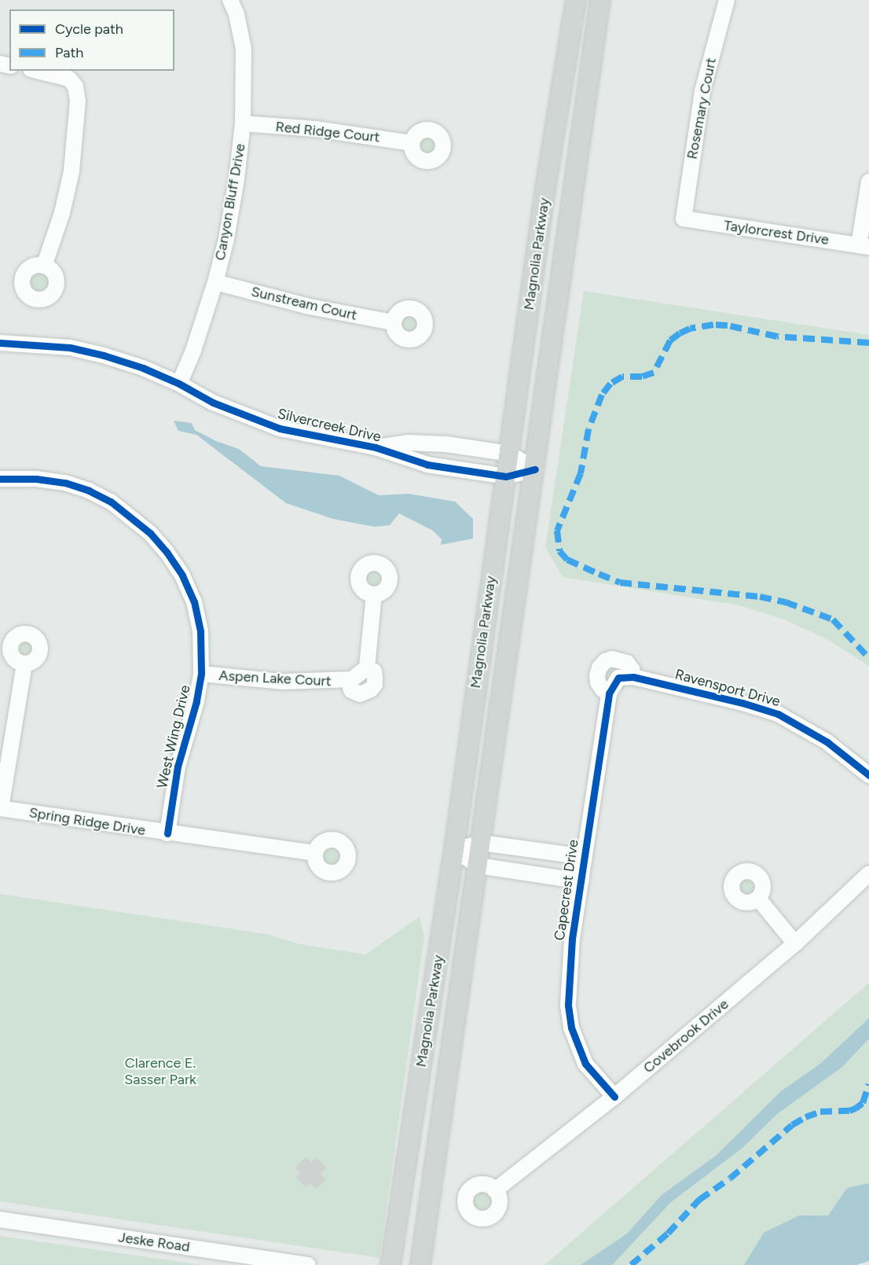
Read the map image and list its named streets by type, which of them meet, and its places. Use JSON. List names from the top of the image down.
{
  "streets": {
    "main road": ["Magnolia Parkway"],
    "street": [
      "Rosemary Court",
      "Red Ridge Court",
      "Canyon Bluff Drive",
      "Taylorcrest Drive",
      "Sunstream Court",
      "Silvercreek Drive",
      "Aspen Lake Court",
      "Ravensport Drive",
      "West Wing Drive",
      "Spring Ridge Drive",
      "Capecrest Drive",
      "Covebrook Drive",
      "Jeske Road"
    ]
  },
  "crossings": [
    ["Rosemary Court", "Taylorcrest Drive"],
    ["Red Ridge Court", "Canyon Bluff Drive"],
    ["Canyon Bluff Drive", "Sunstream Court"],
    ["Canyon Bluff Drive", "Silvercreek Drive"],
    ["Magnolia Parkway", "Silvercreek Drive"],
    ["Aspen Lake Court", "West Wing Drive"],
    ["Ravensport Drive", "Capecrest Drive"],
    ["West Wing Drive", "Spring Ridge Drive"],
    ["Capecrest Drive", "Covebrook Drive"]
  ],
  "parks": ["Clarence E. Sasser Park"],
  "legend": ["Cycle path", "Path"]
}
